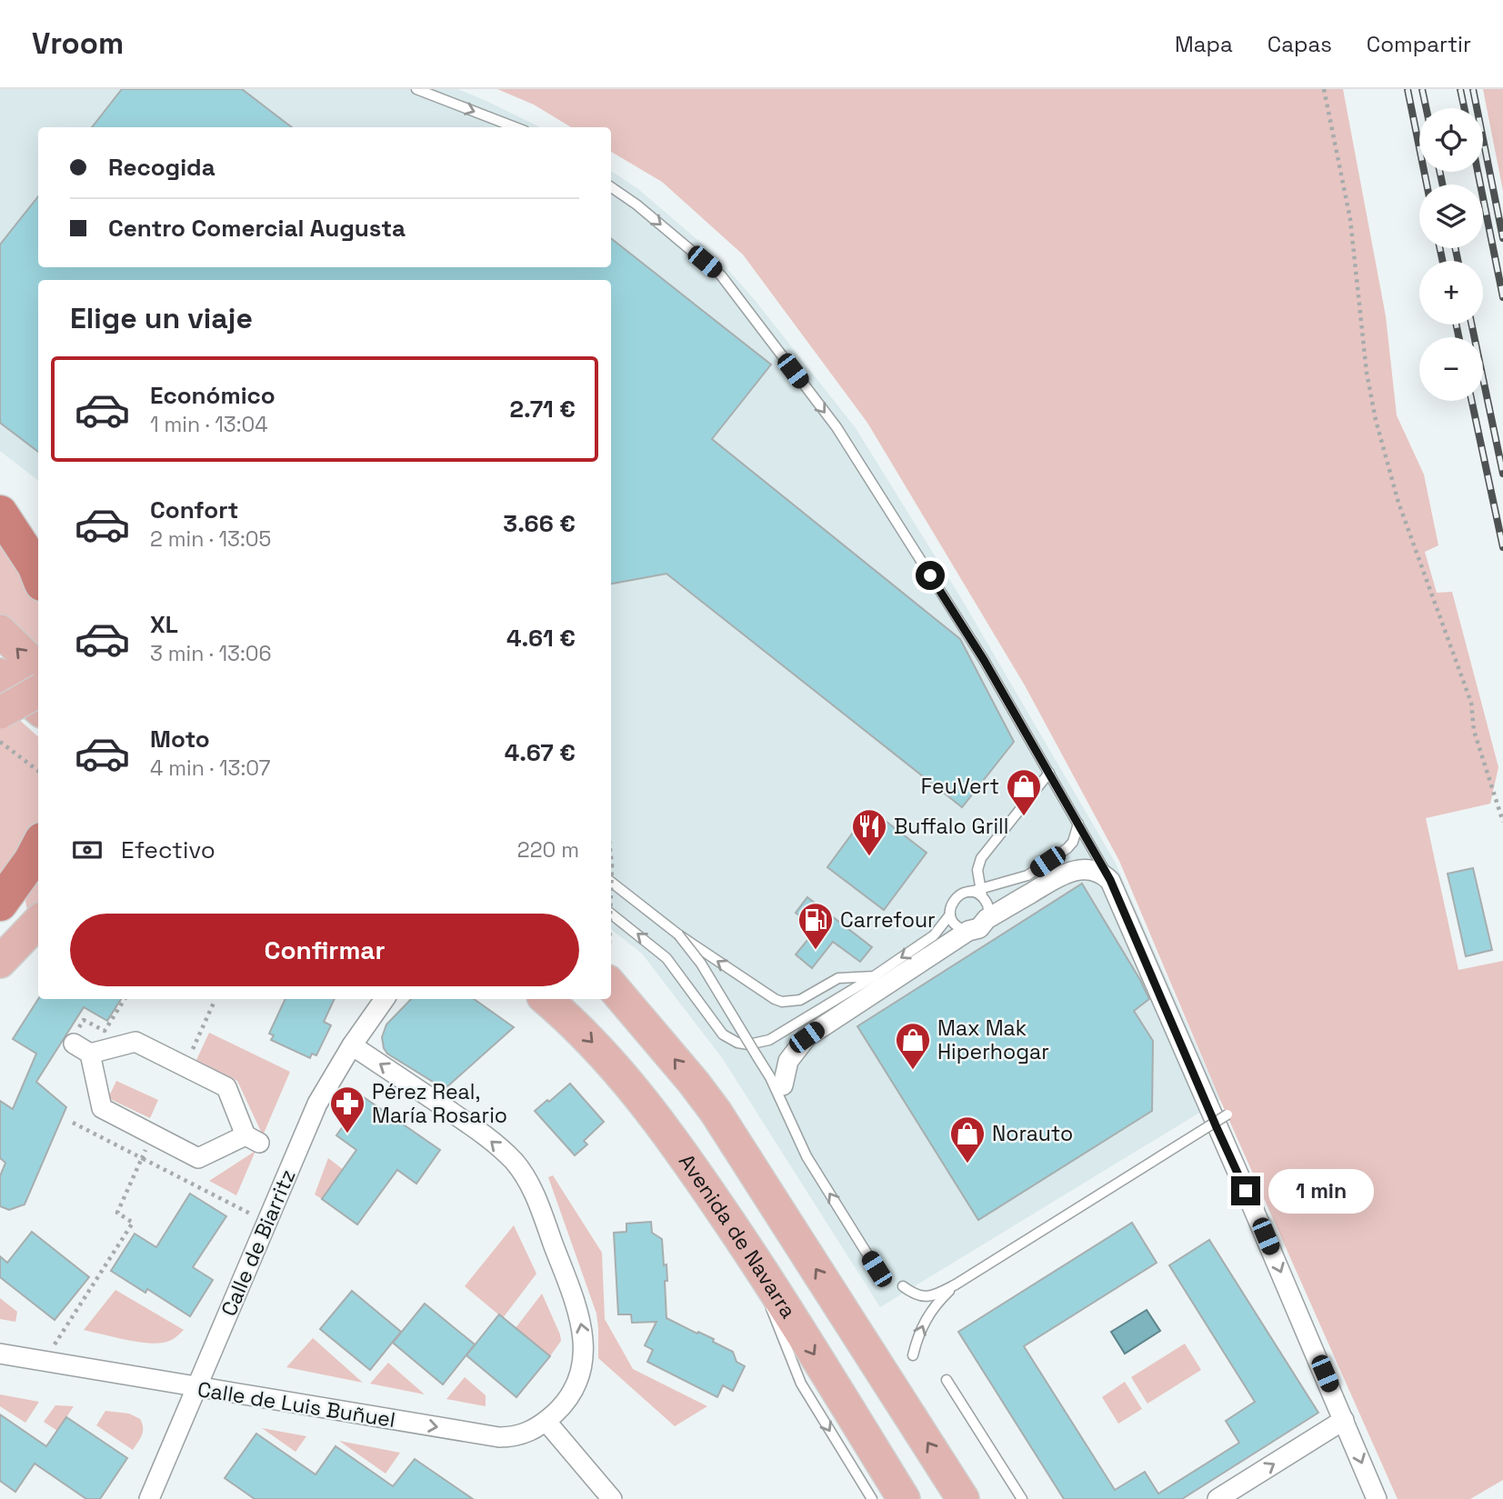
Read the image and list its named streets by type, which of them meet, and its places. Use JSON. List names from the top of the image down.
{
  "streets": {
    "main road": ["Avenida de Navarra"],
    "street": ["Calle de Biarritz", "Calle de Luis Buñuel"]
  },
  "crossings": [
    ["Calle de Biarritz", "Calle de Luis Buñuel"]
  ],
  "places": {
    "shop": ["FeuVert", "Max Mak Hiperhogar", "Norauto"],
    "restaurant": ["Buffalo Grill"],
    "fuel station": ["Carrefour"],
    "pharmacy": ["Pérez Real, María Rosario"]
  },
  "page": {
    "header": "Vroom",
    "nav": ["Mapa", "Capas", "Compartir"],
    "map_buttons": ["+", "−"],
    "banner": ["Recogida", "Centro Comercial Augusta"],
    "heading": "Elige un viaje",
    "list": [
      {
        "name": "Económico",
        "note": "1 min · 13:04",
        "value": "2.71 €"
      },
      {
        "name": "Confort",
        "note": "2 min · 13:05",
        "value": "3.66 €"
      },
      {
        "name": "XL",
        "note": "3 min · 13:06",
        "value": "4.61 €"
      },
      {
        "name": "Moto",
        "note": "4 min · 13:07",
        "value": "4.67 €"
      }
    ],
    "pay": ["Efectivo", "220 m"],
    "buttons": "Confirmar",
    "bubble": "1 min"
  }
}
